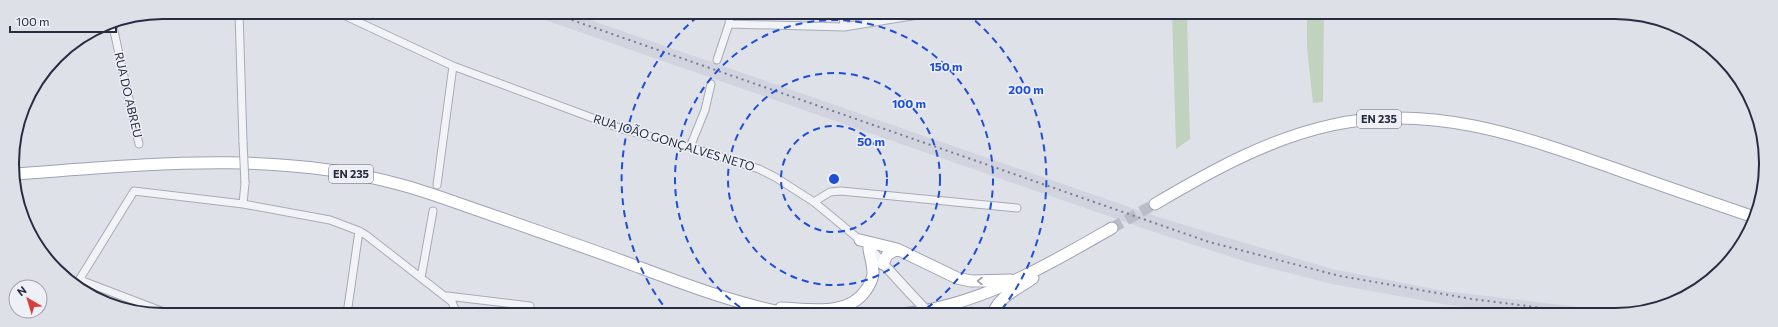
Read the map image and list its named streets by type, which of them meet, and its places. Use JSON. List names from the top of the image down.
{
  "streets": {
    "main road": ["EN 235"],
    "street": ["RUA DO ABREU", "RUA JOÃO GONÇALVES NETO"]
  },
  "scale_bar": "100 m",
  "north": "top left",
  "rings": [
    "150 m",
    "200 m",
    "100 m",
    "50 m"
  ]
}
